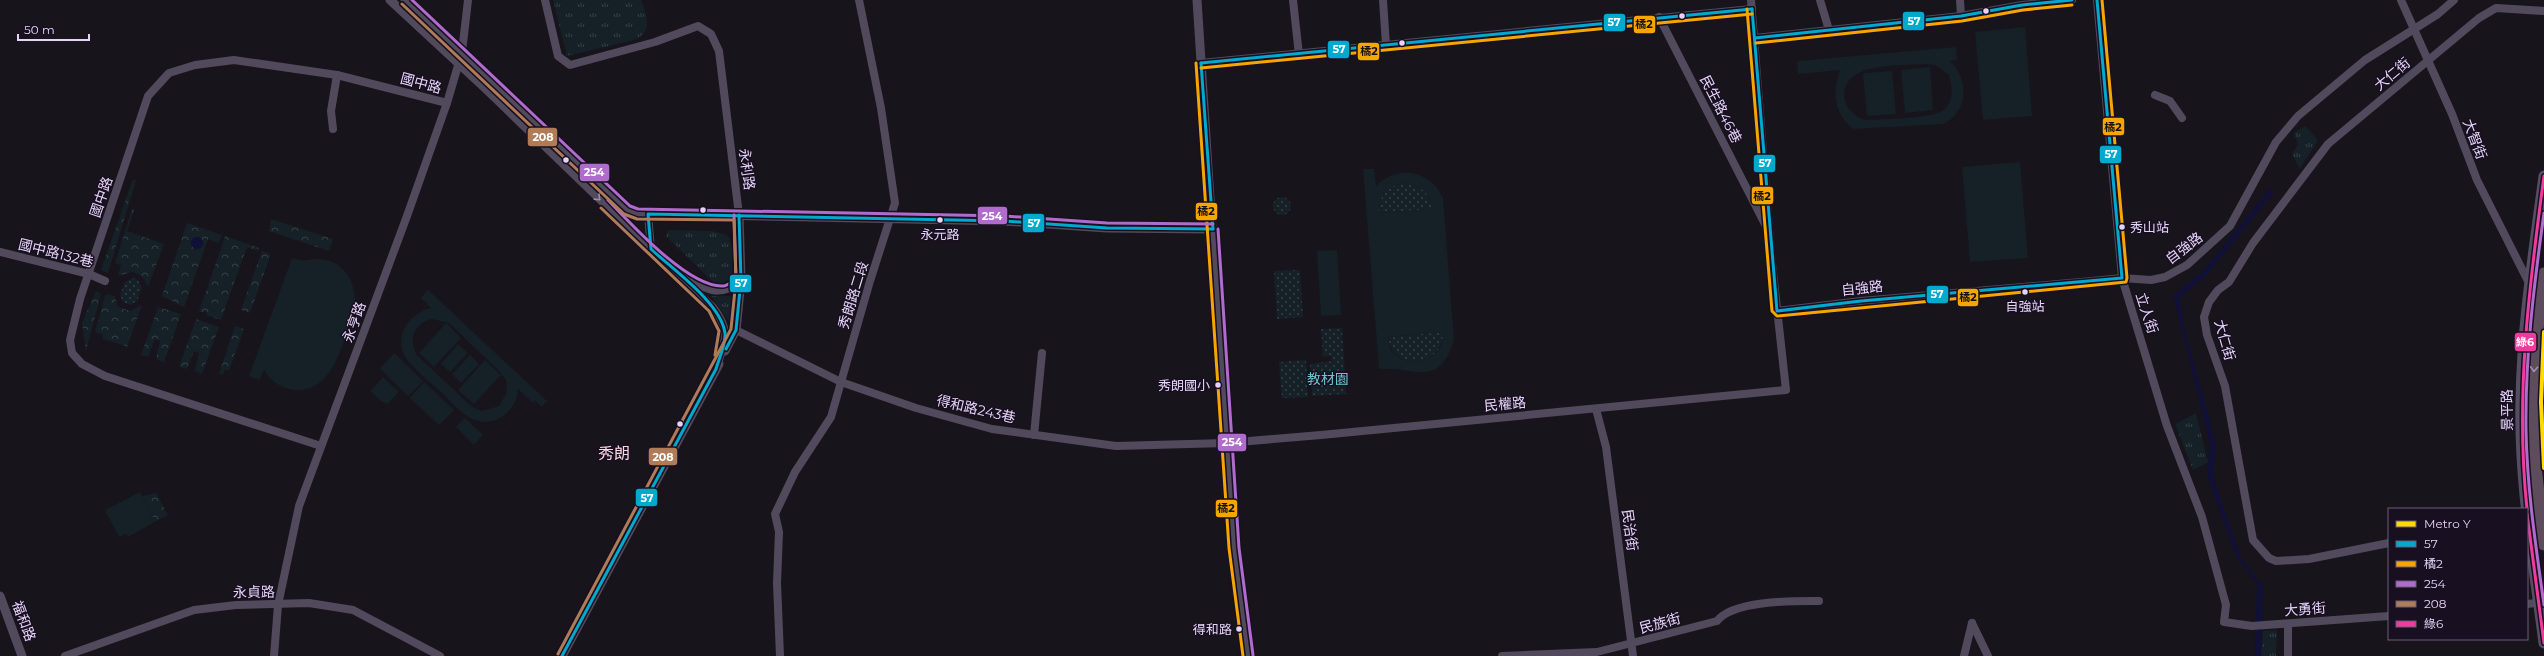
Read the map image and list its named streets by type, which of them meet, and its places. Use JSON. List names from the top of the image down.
{
  "streets": {
    "main road": ["景平路"],
    "street": [
      "大仁街",
      "國中路",
      "民生路46巷",
      "大智街",
      "永利路",
      "自強路",
      "國中路132巷",
      "秀朗路二段",
      "立人街",
      "永亨路",
      "民權路",
      "得和路243巷",
      "民治街",
      "永貞路",
      "大勇街",
      "福和路",
      "民族街"
    ]
  },
  "crossings": [
    ["大仁街", "大智街"],
    ["國中路", "國中路132巷"],
    ["國中路", "永亨路"],
    ["大智街", "自強路"],
    ["大智街", "景平路"],
    ["永利路", "得和路243巷"],
    ["自強路", "立人街"],
    ["自強路", "民權路"],
    ["秀朗路二段", "得和路243巷"],
    ["立人街", "大勇街"],
    ["永亨路", "永貞路"],
    ["民權路", "得和路243巷"],
    ["民權路", "民治街"],
    ["民治街", "民族街"]
  ],
  "districts": ["秀朗"],
  "parks": ["教材園"],
  "places": [
    "永元路",
    "秀山站",
    "自強站",
    "秀朗國小",
    "得和路"
  ],
  "lines": [
    "transit line 57",
    "transit line 橘2",
    "transit line 254",
    "transit line 208",
    "transit line 綠6",
    "metro line Y"
  ],
  "legend": [
    "Metro Y",
    "57",
    "橘2",
    "254",
    "208",
    "綠6"
  ],
  "scale_bar": "50 m"
}
